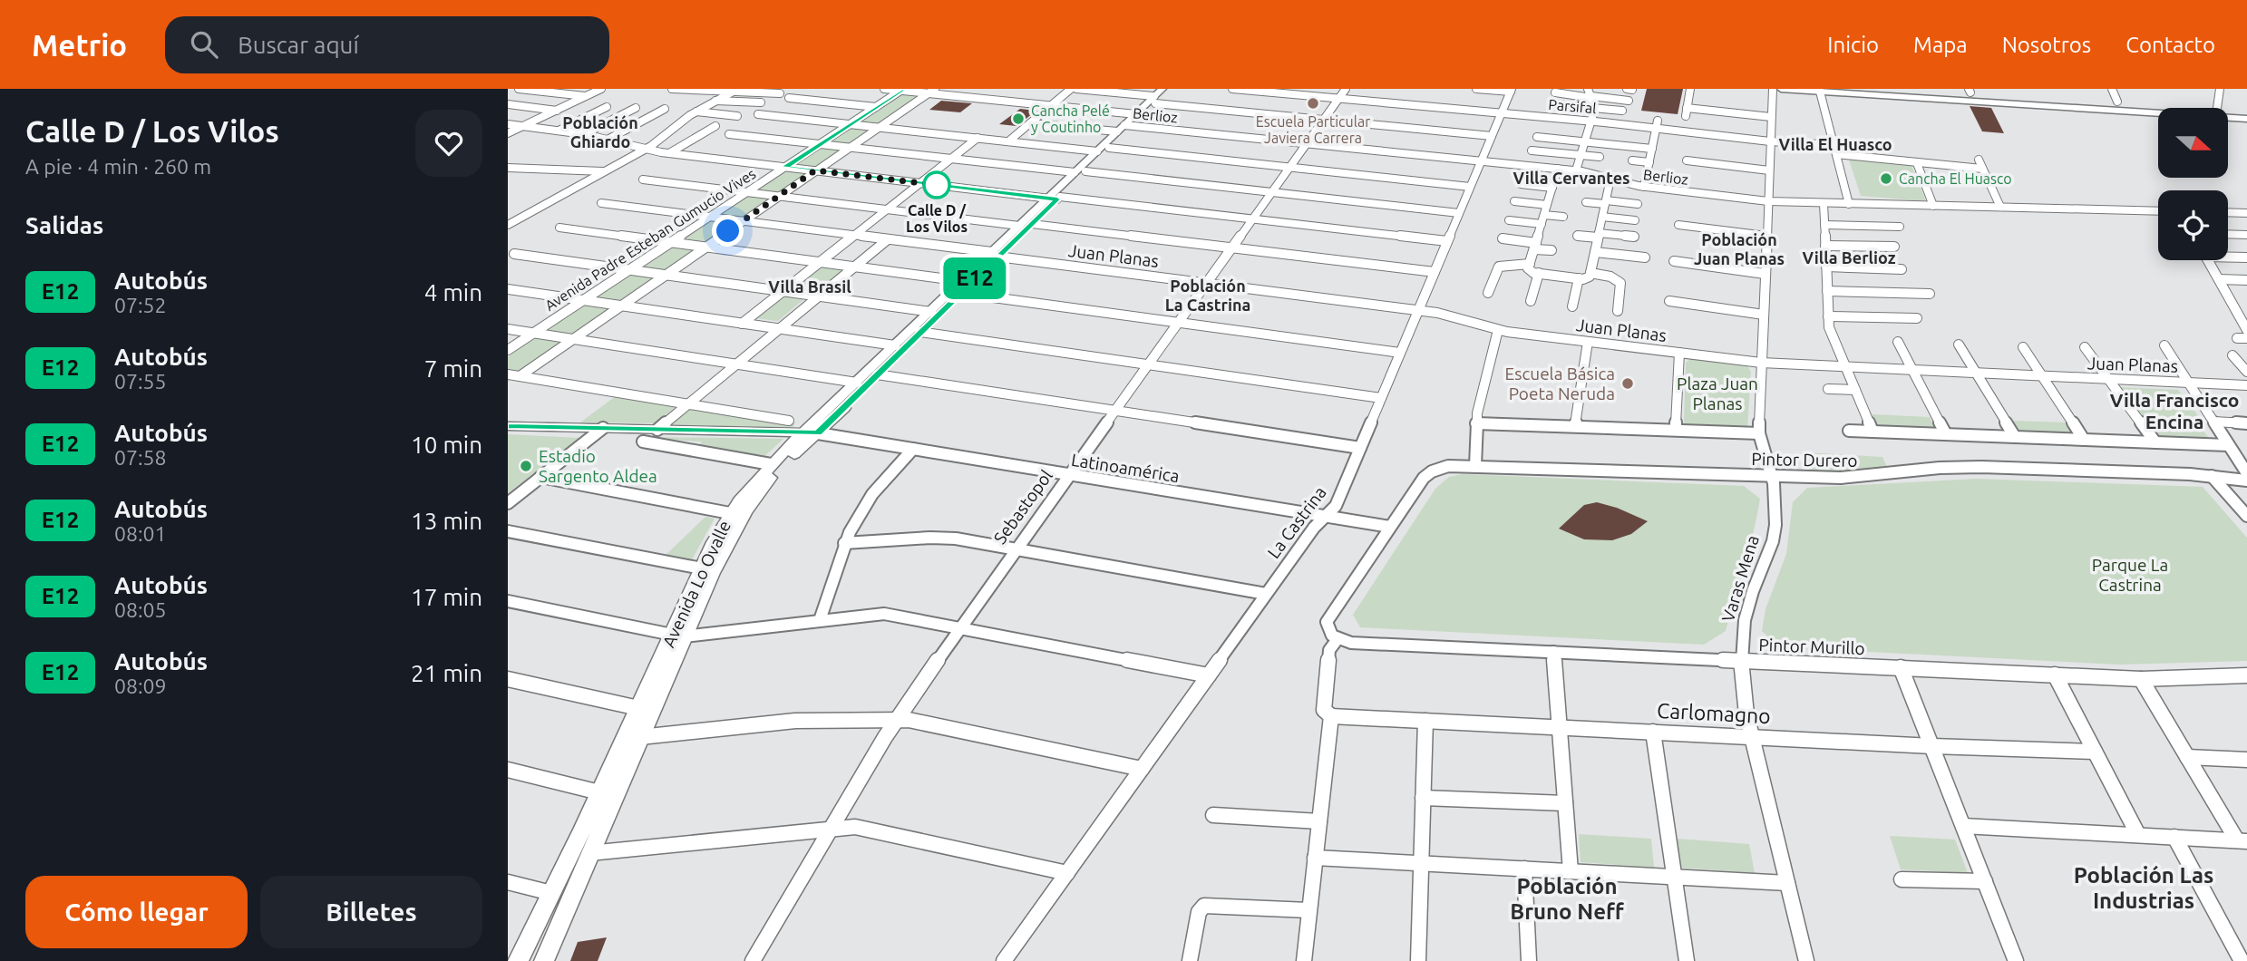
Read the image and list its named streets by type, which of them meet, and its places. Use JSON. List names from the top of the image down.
{
  "streets": {
    "main road": ["Avenida Lo Ovalle"],
    "street": [
      "Parsifal",
      "Berlioz",
      "Avenida Padre Esteban Gumucio Vives",
      "Juan Planas",
      "Pintor Durero",
      "Latinoamérica",
      "Sebastopol",
      "La Castrina",
      "Varas Mena",
      "Pintor Murillo",
      "Carlomagno"
    ]
  },
  "crossings": [
    ["Parsifal", "Sebastopol"],
    ["Parsifal", "La Castrina"],
    ["Parsifal", "Varas Mena"],
    ["Berlioz", "Sebastopol"],
    ["Berlioz", "La Castrina"],
    ["Berlioz", "Varas Mena"],
    ["Berlioz", "Avenida Lo Ovalle"],
    ["Avenida Padre Esteban Gumucio Vives", "Juan Planas"],
    ["Juan Planas", "Sebastopol"],
    ["Juan Planas", "La Castrina"],
    ["Juan Planas", "Varas Mena"],
    ["Juan Planas", "Avenida Lo Ovalle"],
    ["Pintor Durero", "Latinoamérica"],
    ["Pintor Durero", "Varas Mena"],
    ["Pintor Durero", "Pintor Murillo"],
    ["Latinoamérica", "Sebastopol"],
    ["Latinoamérica", "La Castrina"],
    ["Latinoamérica", "Avenida Lo Ovalle"],
    ["Varas Mena", "Pintor Murillo"],
    ["Varas Mena", "Carlomagno"]
  ],
  "districts": [
    "Población Ghiardo",
    "Villa El Huasco",
    "Villa Cervantes",
    "Población Juan Planas",
    "Villa Berlioz",
    "Población La Castrina",
    "Villa Brasil",
    "Villa Francisco Encina",
    "Población Las Industrias",
    "Población Bruno Neff"
  ],
  "parks": ["Plaza Juan Planas", "Parque La Castrina"],
  "places": [
    "Escuela Particular Javiera Carrera",
    "Cancha Pelé y Coutinho",
    "Cancha El Huasco",
    "Calle D / Los Vilos",
    "Escuela Básica Poeta Neruda",
    "Estadio Sargento Aldea"
  ],
  "lines": ["bus line E12"],
  "north": "right",
  "page": {
    "header": "Metrio",
    "search": "Buscar aquí",
    "nav": [
      "Inicio",
      "Mapa",
      "Nosotros",
      "Contacto"
    ],
    "heading": [
      ["Calle D / Los Vilos", "A pie · 4 min · 260 m"],
      "Salidas"
    ],
    "on_map": "E12",
    "list": [
      {
        "mark": "E12",
        "name": "Autobús",
        "note": "07:52",
        "value": "4 min"
      },
      {
        "mark": "E12",
        "name": "Autobús",
        "note": "07:55",
        "value": "7 min"
      },
      {
        "mark": "E12",
        "name": "Autobús",
        "note": "07:58",
        "value": "10 min"
      },
      {
        "mark": "E12",
        "name": "Autobús",
        "note": "08:01",
        "value": "13 min"
      },
      {
        "mark": "E12",
        "name": "Autobús",
        "note": "08:05",
        "value": "17 min"
      },
      {
        "mark": "E12",
        "name": "Autobús",
        "note": "08:09",
        "value": "21 min"
      }
    ],
    "buttons": ["Cómo llegar", "Billetes"]
  }
}
